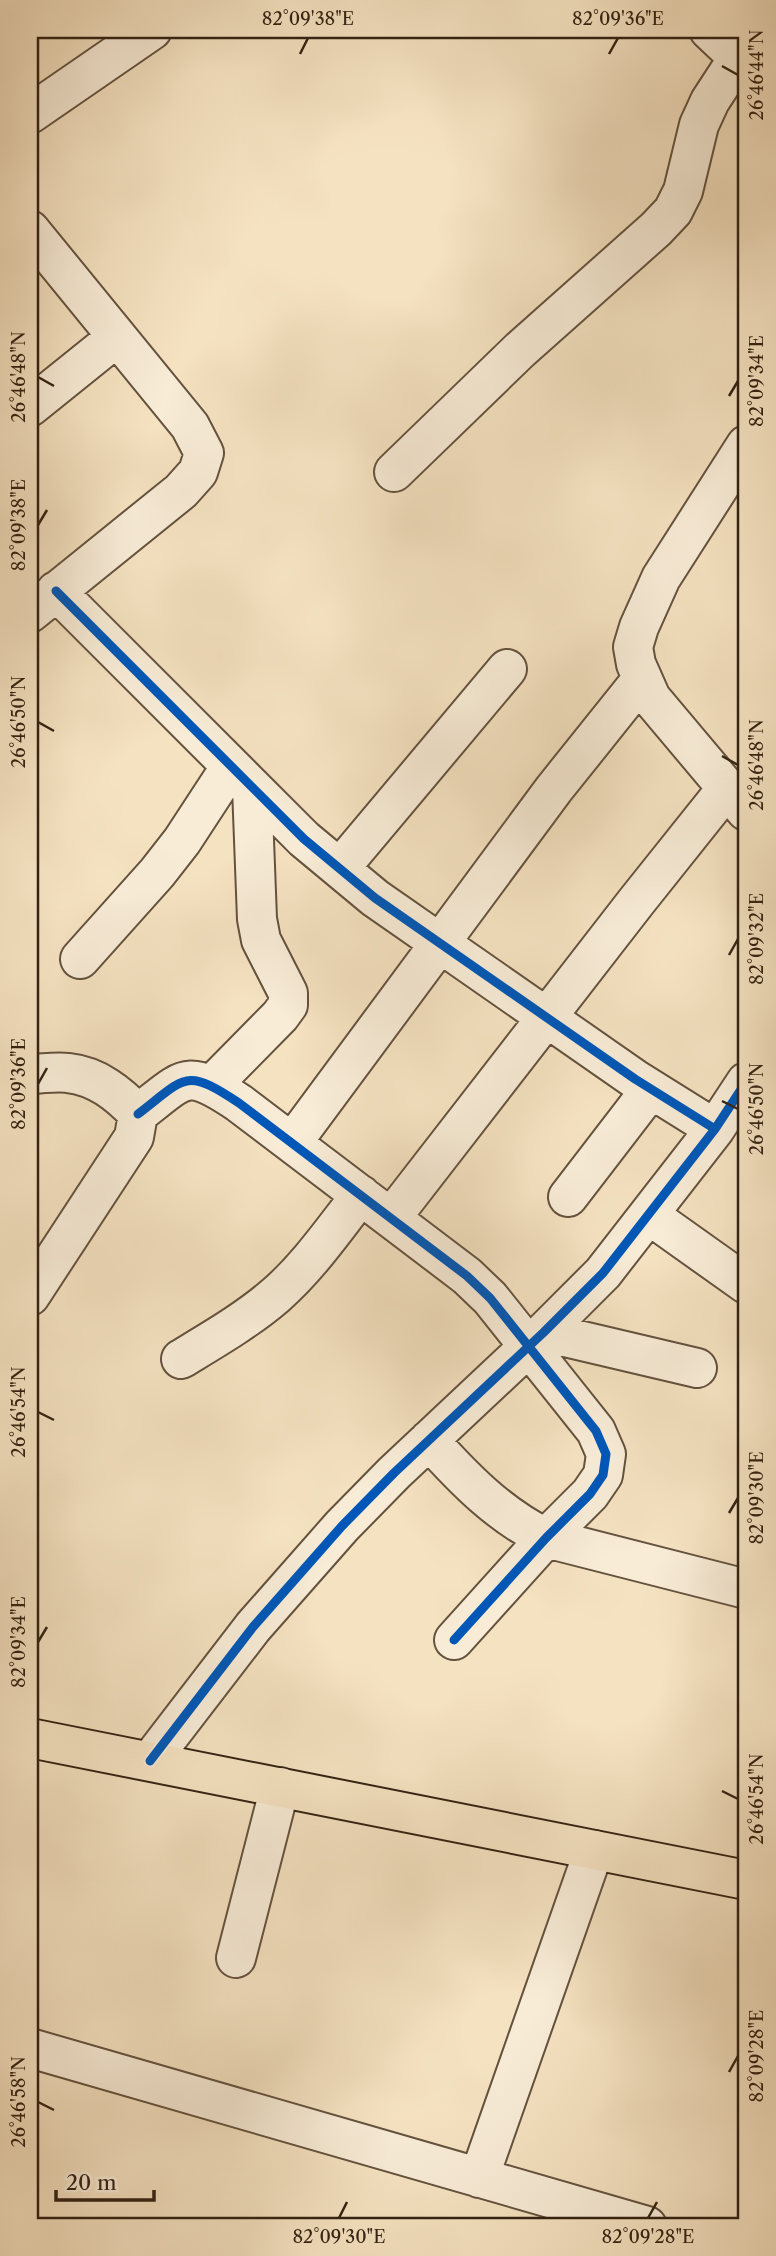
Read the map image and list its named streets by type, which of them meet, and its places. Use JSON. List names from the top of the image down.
{
  "scale_bar": "20 m",
  "coordinates": [
    "82°09'38\"E",
    "82°09'36\"E",
    "26°46'44\"N",
    "26°46'48\"N",
    "82°09'34\"E",
    "26°46'50\"N",
    "82°09'32\"E",
    "26°46'54\"N",
    "82°09'30\"E",
    "82°09'28\"E",
    "26°46'58\"N"
  ]
}
